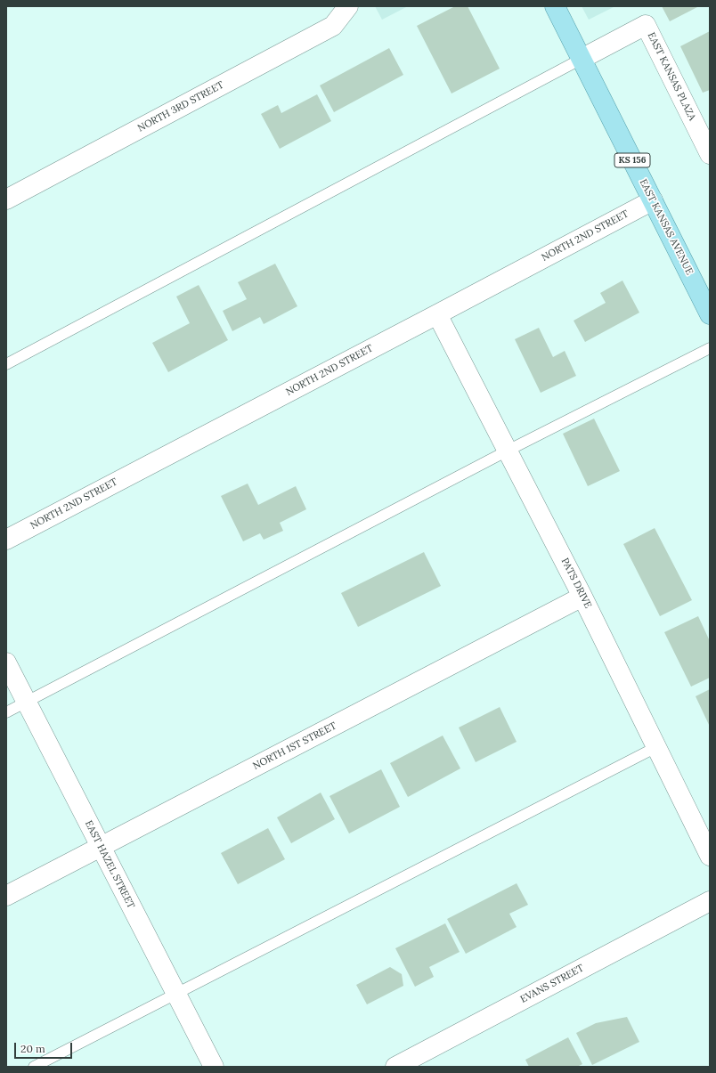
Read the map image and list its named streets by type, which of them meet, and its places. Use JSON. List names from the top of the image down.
{
  "streets": {
    "main road": ["KS 156", "EAST KANSAS AVENUE"],
    "street": [
      "EAST KANSAS PLAZA",
      "NORTH 3RD STREET",
      "NORTH 2ND STREET",
      "PATS DRIVE",
      "NORTH 1ST STREET",
      "EAST HAZEL STREET",
      "EVANS STREET"
    ]
  },
  "crossings": [
    ["EAST KANSAS PLAZA", "EAST KANSAS AVENUE"],
    ["EAST KANSAS AVENUE", "NORTH 2ND STREET"],
    ["NORTH 2ND STREET", "PATS DRIVE"],
    ["PATS DRIVE", "NORTH 1ST STREET"],
    ["NORTH 1ST STREET", "EAST HAZEL STREET"]
  ],
  "scale_bar": "20 m"
}
